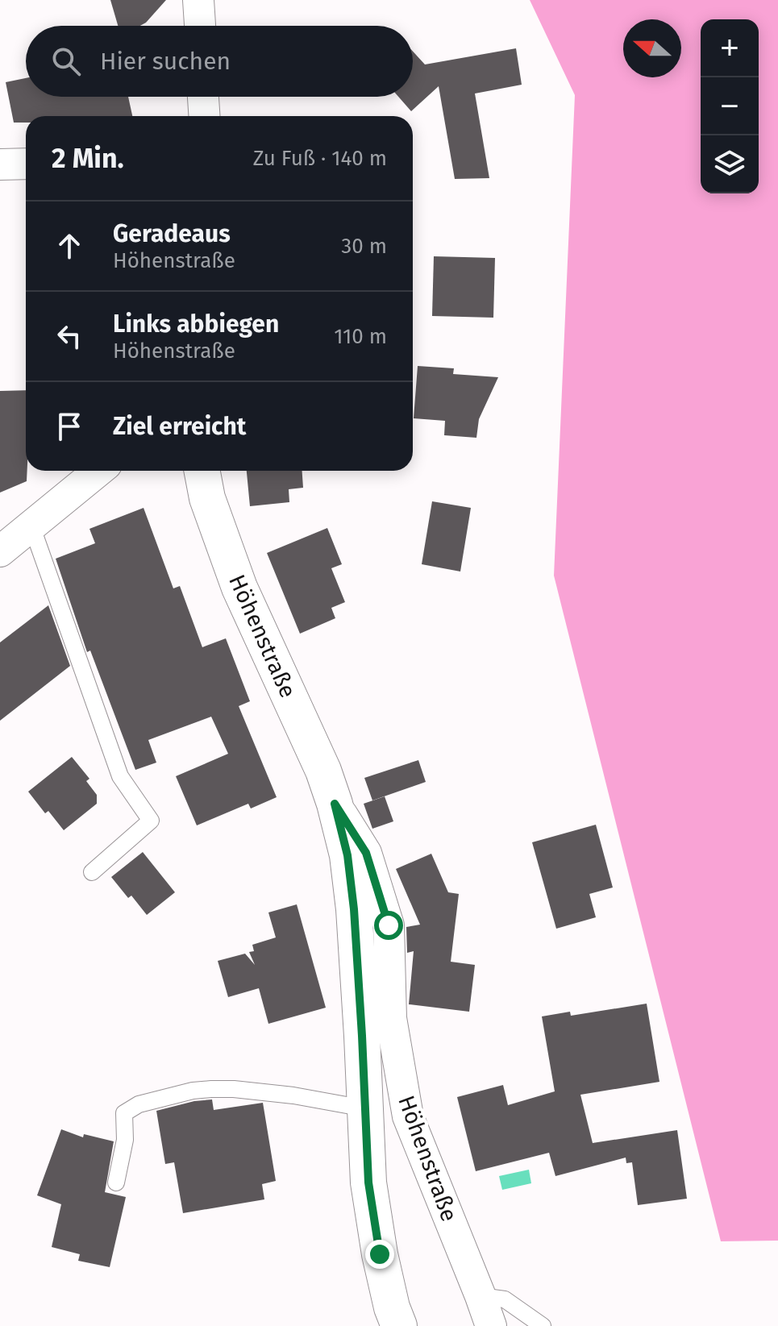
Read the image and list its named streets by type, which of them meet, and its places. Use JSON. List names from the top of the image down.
{
  "streets": {
    "street": ["Höhenstraße"]
  },
  "north": "left",
  "page": {
    "map_buttons": ["+", "−"],
    "search": "Hier suchen",
    "heading": ["2 Min.", "Zu Fuß · 140 m"],
    "list": [
      ["Geradeaus", "Höhenstraße", "30 m"],
      ["Links abbiegen", "Höhenstraße", "110 m"],
      "Ziel erreicht"
    ]
  }
}
